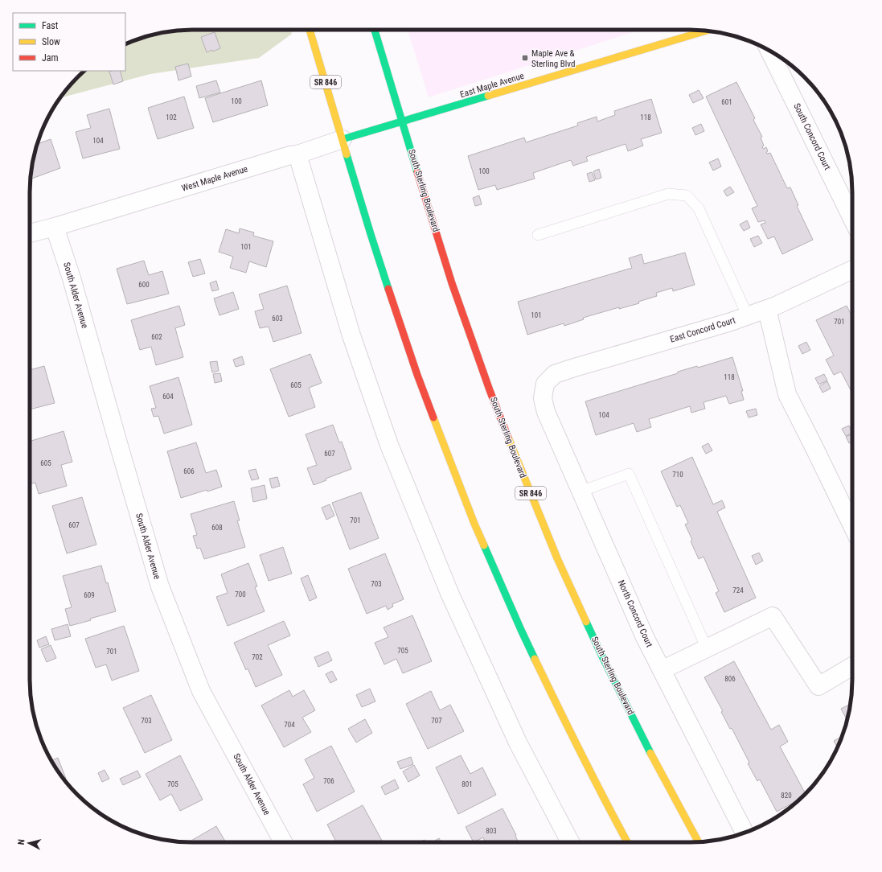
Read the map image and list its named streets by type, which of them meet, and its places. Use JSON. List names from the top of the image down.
{
  "streets": {
    "main road": [
      "SR 846",
      "East Maple Avenue",
      "West Maple Avenue",
      "South Sterling Boulevard"
    ],
    "street": [
      "South Concord Court",
      "South Alder Avenue",
      "East Concord Court",
      "North Concord Court"
    ]
  },
  "crossings": [
    ["SR 846", "West Maple Avenue"],
    ["East Maple Avenue", "West Maple Avenue"],
    ["East Maple Avenue", "South Sterling Boulevard"],
    ["West Maple Avenue", "South Sterling Boulevard"],
    ["West Maple Avenue", "South Alder Avenue"],
    ["East Concord Court", "North Concord Court"]
  ],
  "places": {
    "transit": ["Maple Ave & Sterling Blvd"]
  },
  "house_numbers": [
    "100",
    "601",
    "102",
    "118",
    "104",
    "100",
    "101",
    "600",
    "101",
    "603",
    "701",
    "602",
    "118",
    "605",
    "604",
    "104",
    "607",
    "605",
    "606",
    "710",
    "701",
    "607",
    "608",
    "703",
    "724",
    "700",
    "609",
    "705",
    "701",
    "702",
    "806",
    "703",
    "707",
    "704",
    "706",
    "705",
    "801",
    "820",
    "803"
  ],
  "legend": ["Fast", "Slow", "Jam"],
  "north": "left"
}
